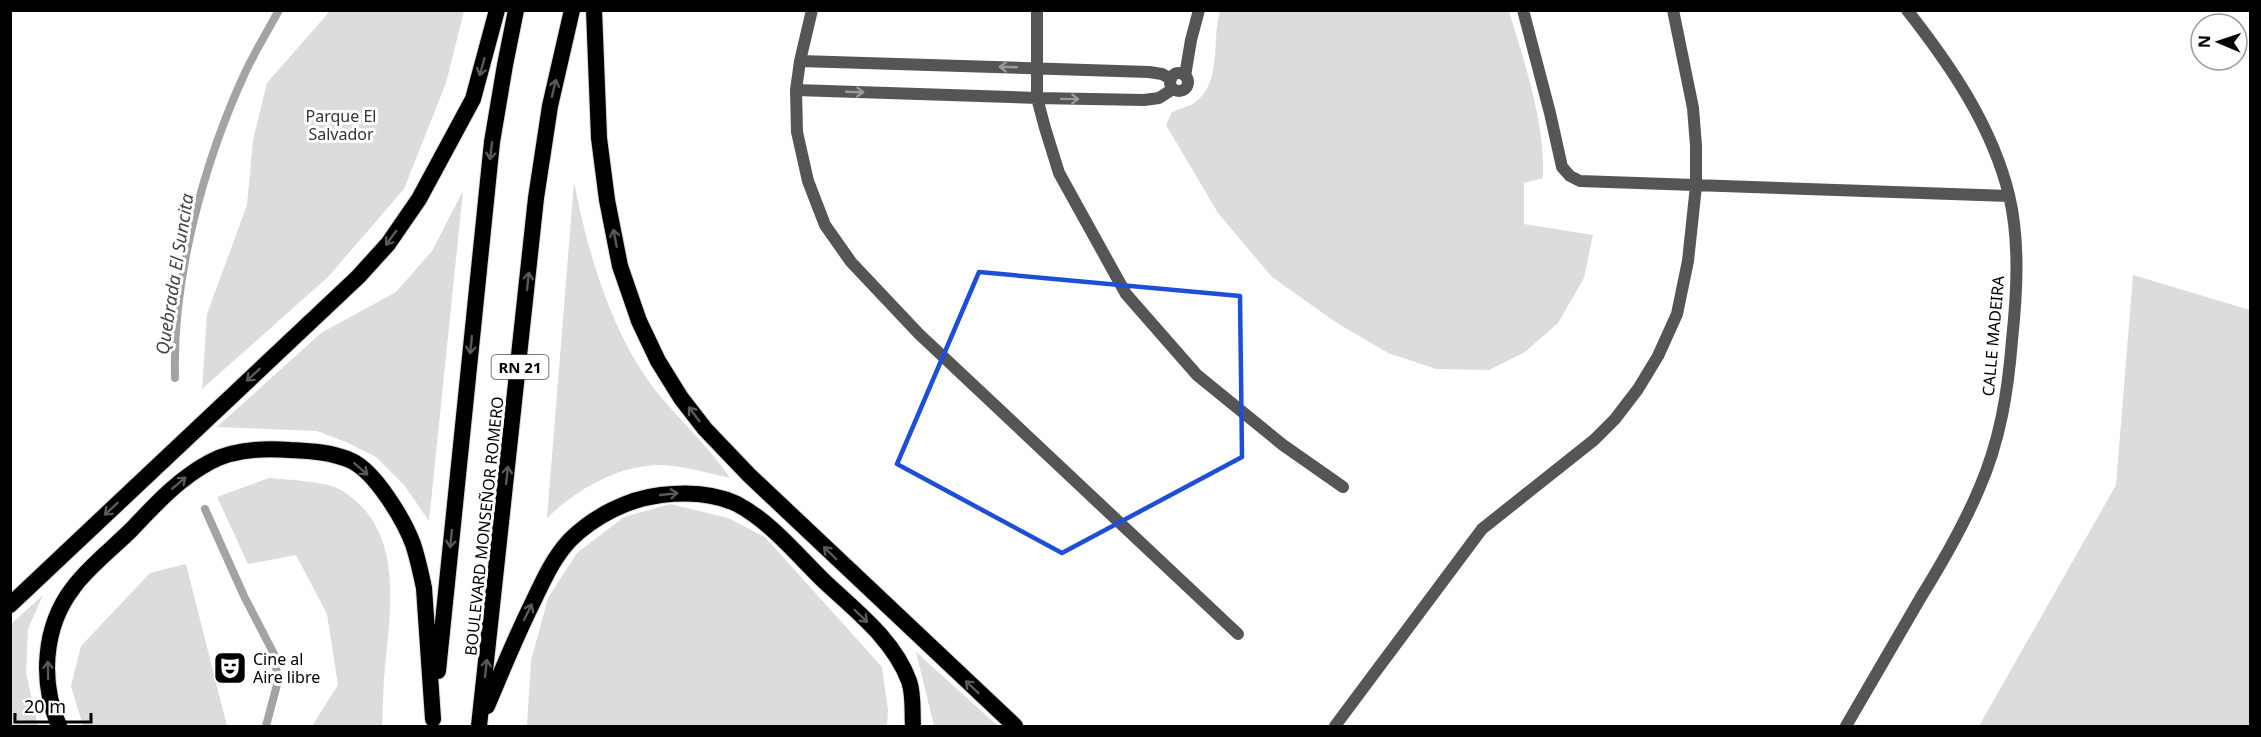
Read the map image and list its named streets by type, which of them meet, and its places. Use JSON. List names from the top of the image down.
{
  "streets": {
    "highway": ["RN 21", "BOULEVARD MONSEÑOR ROMERO"],
    "street": ["CALLE MADEIRA"]
  },
  "water": ["Quebrada El Suncita"],
  "parks": ["Parque El Salvador"],
  "places": {
    "theatre": ["Cine al Aire libre"]
  },
  "scale_bar": "20 m",
  "north": "left"
}
